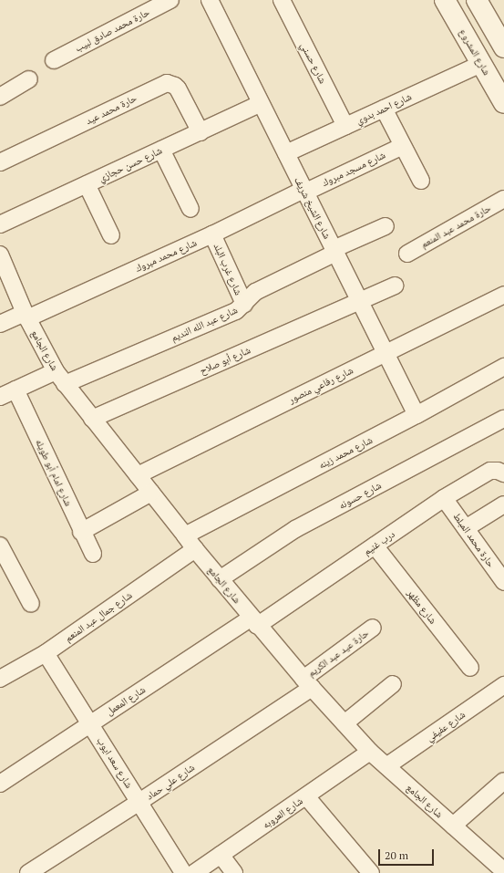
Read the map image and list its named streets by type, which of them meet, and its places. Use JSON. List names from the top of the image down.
{
  "streets": {
    "street": [
      "حارة محمد صادق لبيب",
      "شارع المشروع",
      "شارع حسني",
      "شارع احمد بدوي",
      "حارة محمد عيد",
      "شارع حسن حجازي",
      "شارع مسجد مبروك",
      "شارع الشيخ شريف",
      "حارة محمد عبد المنعم",
      "شارع محمد مبروك",
      "شارع غرب البلد",
      "شارع عبد الله النديم",
      "شارع الجامع",
      "شارع أبو صلاح",
      "شارع رفاعي منصور",
      "شارع محمد زينه",
      "شارع امام أبو طويله",
      "شارع حسونه",
      "حارة محمد المبلط",
      "درب غنيم",
      "شارع مظهر",
      "شارع جمال عبد المنعم",
      "حارة عيد عبد الكريم",
      "شارع المعمل",
      "شارع عفيفي",
      "شارع سعد ايوب",
      "شارع علي حماد",
      "شارع العروبه"
    ]
  },
  "crossings": [
    ["شارع المشروع", "شارع احمد بدوي"],
    ["شارع حسني", "شارع احمد بدوي"],
    ["شارع احمد بدوي", "شارع الشيخ شريف"],
    ["حارة محمد عيد", "شارع حسن حجازي"],
    ["شارع حسن حجازي", "شارع الشيخ شريف"],
    ["شارع مسجد مبروك", "شارع الشيخ شريف"],
    ["شارع مسجد مبروك", "شارع محمد مبروك"],
    ["شارع الشيخ شريف", "شارع محمد مبروك"],
    ["شارع الشيخ شريف", "شارع عبد الله النديم"],
    ["شارع الشيخ شريف", "شارع أبو صلاح"],
    ["شارع الشيخ شريف", "شارع رفاعي منصور"],
    ["شارع الشيخ شريف", "شارع محمد زينه"],
    ["شارع محمد مبروك", "شارع غرب البلد"],
    ["شارع محمد مبروك", "شارع الجامع"],
    ["شارع غرب البلد", "شارع عبد الله النديم"],
    ["شارع عبد الله النديم", "شارع الجامع"],
    ["شارع الجامع", "شارع أبو صلاح"],
    ["شارع الجامع", "شارع رفاعي منصور"],
    ["شارع الجامع", "شارع محمد زينه"],
    ["شارع الجامع", "شارع حسونه"],
    ["شارع الجامع", "درب غنيم"],
    ["شارع الجامع", "شارع جمال عبد المنعم"],
    ["شارع الجامع", "حارة عيد عبد الكريم"],
    ["شارع الجامع", "شارع المعمل"],
    ["شارع الجامع", "شارع عفيفي"],
    ["شارع الجامع", "شارع علي حماد"],
    ["شارع الجامع", "شارع العروبه"],
    ["حارة محمد المبلط", "درب غنيم"],
    ["درب غنيم", "شارع مظهر"],
    ["درب غنيم", "شارع المعمل"],
    ["شارع جمال عبد المنعم", "شارع سعد ايوب"],
    ["حارة عيد عبد الكريم", "شارع علي حماد"],
    ["شارع المعمل", "شارع سعد ايوب"],
    ["شارع سعد ايوب", "شارع علي حماد"]
  ],
  "scale_bar": "20 m"
}
